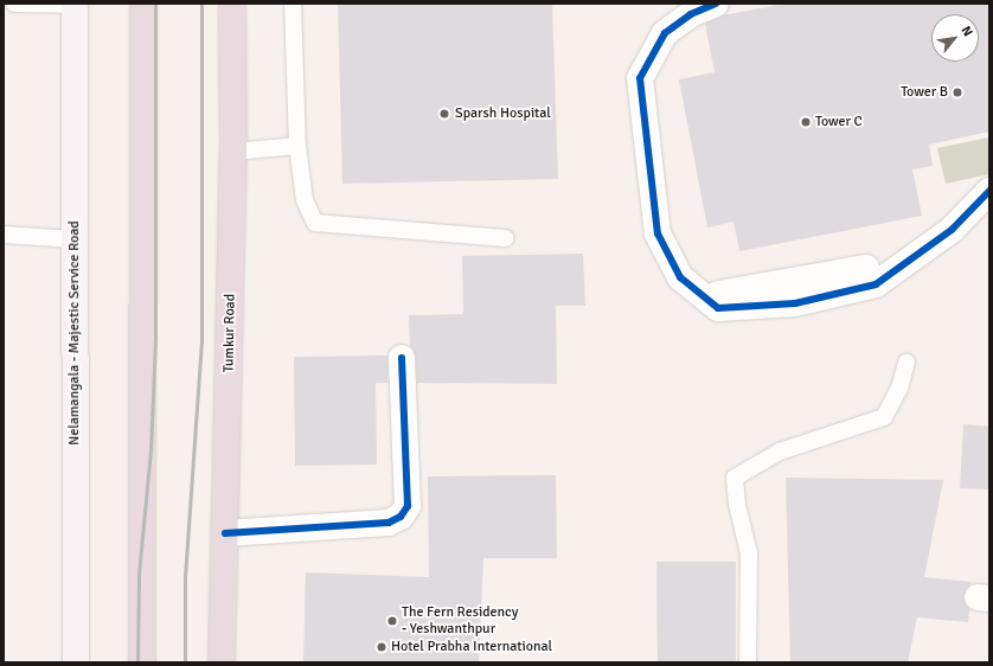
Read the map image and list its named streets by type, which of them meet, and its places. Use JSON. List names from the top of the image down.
{
  "streets": {
    "highway": ["Tumkur Road"],
    "main road": ["Nelamangala - Majestic Service Road"]
  },
  "places": [
    "Tower B",
    "Sparsh Hospital",
    "Tower C",
    "The Fern Residency - Yeshwanthpur",
    "Hotel Prabha International"
  ],
  "north": "top right"
}
